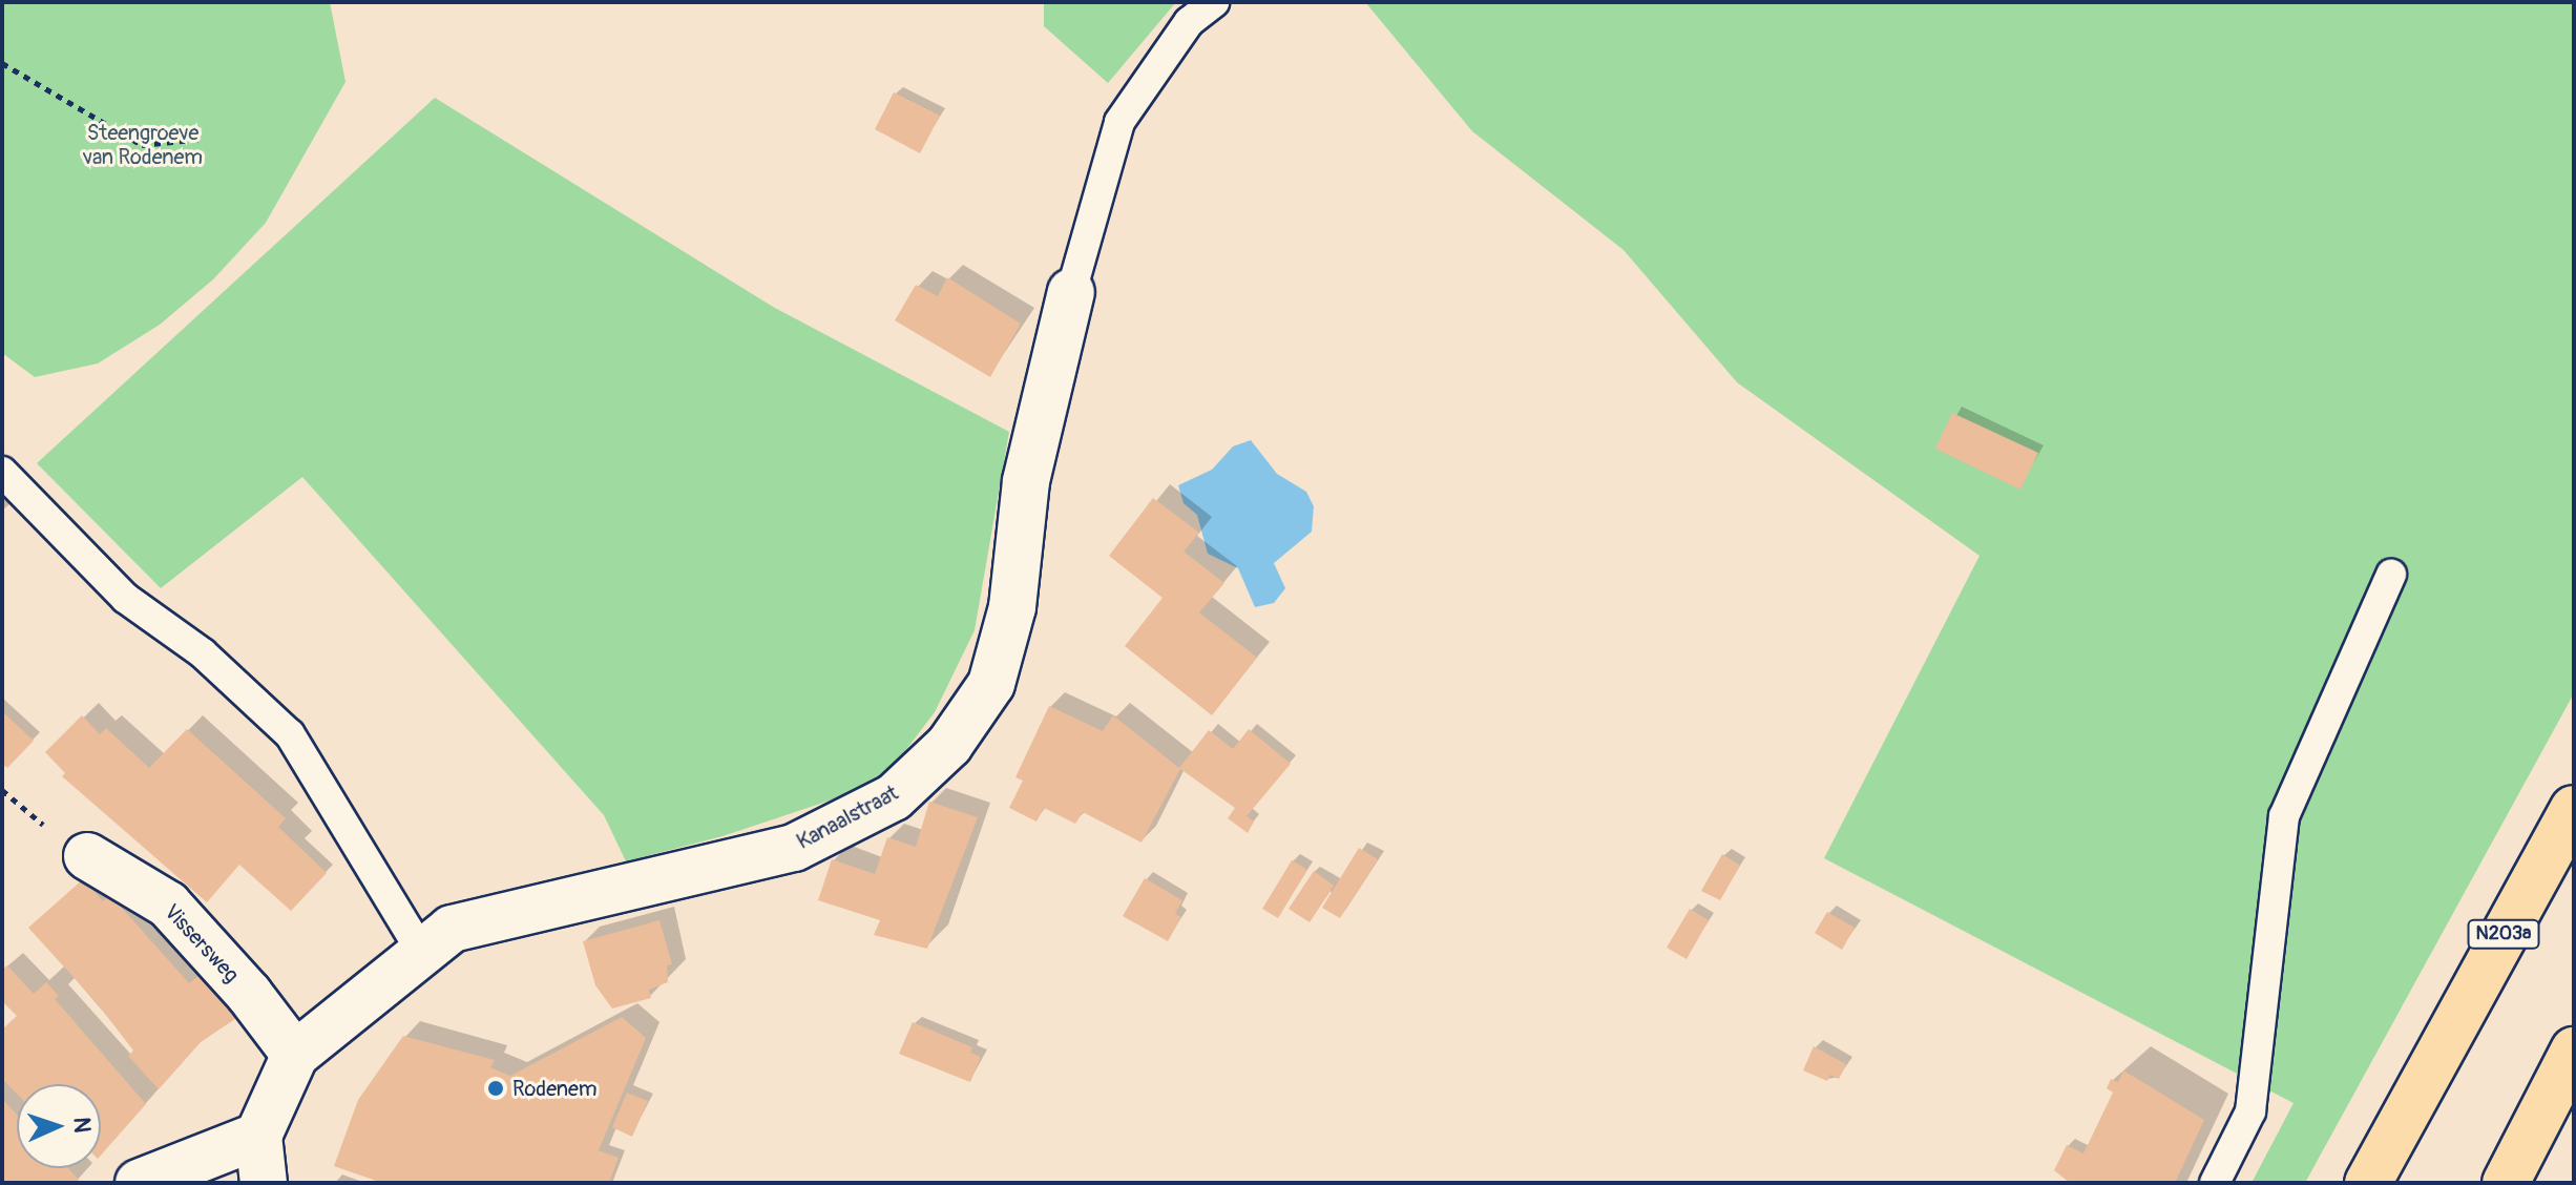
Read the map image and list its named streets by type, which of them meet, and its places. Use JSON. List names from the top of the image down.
{
  "streets": {
    "highway": ["N203a"],
    "street": ["Kanaalstraat", "Vissersweg"]
  },
  "crossings": [
    ["Kanaalstraat", "Vissersweg"]
  ],
  "parks": ["Steengroeve van Rodenem"],
  "places": ["Rodenem"],
  "north": "right"
}
